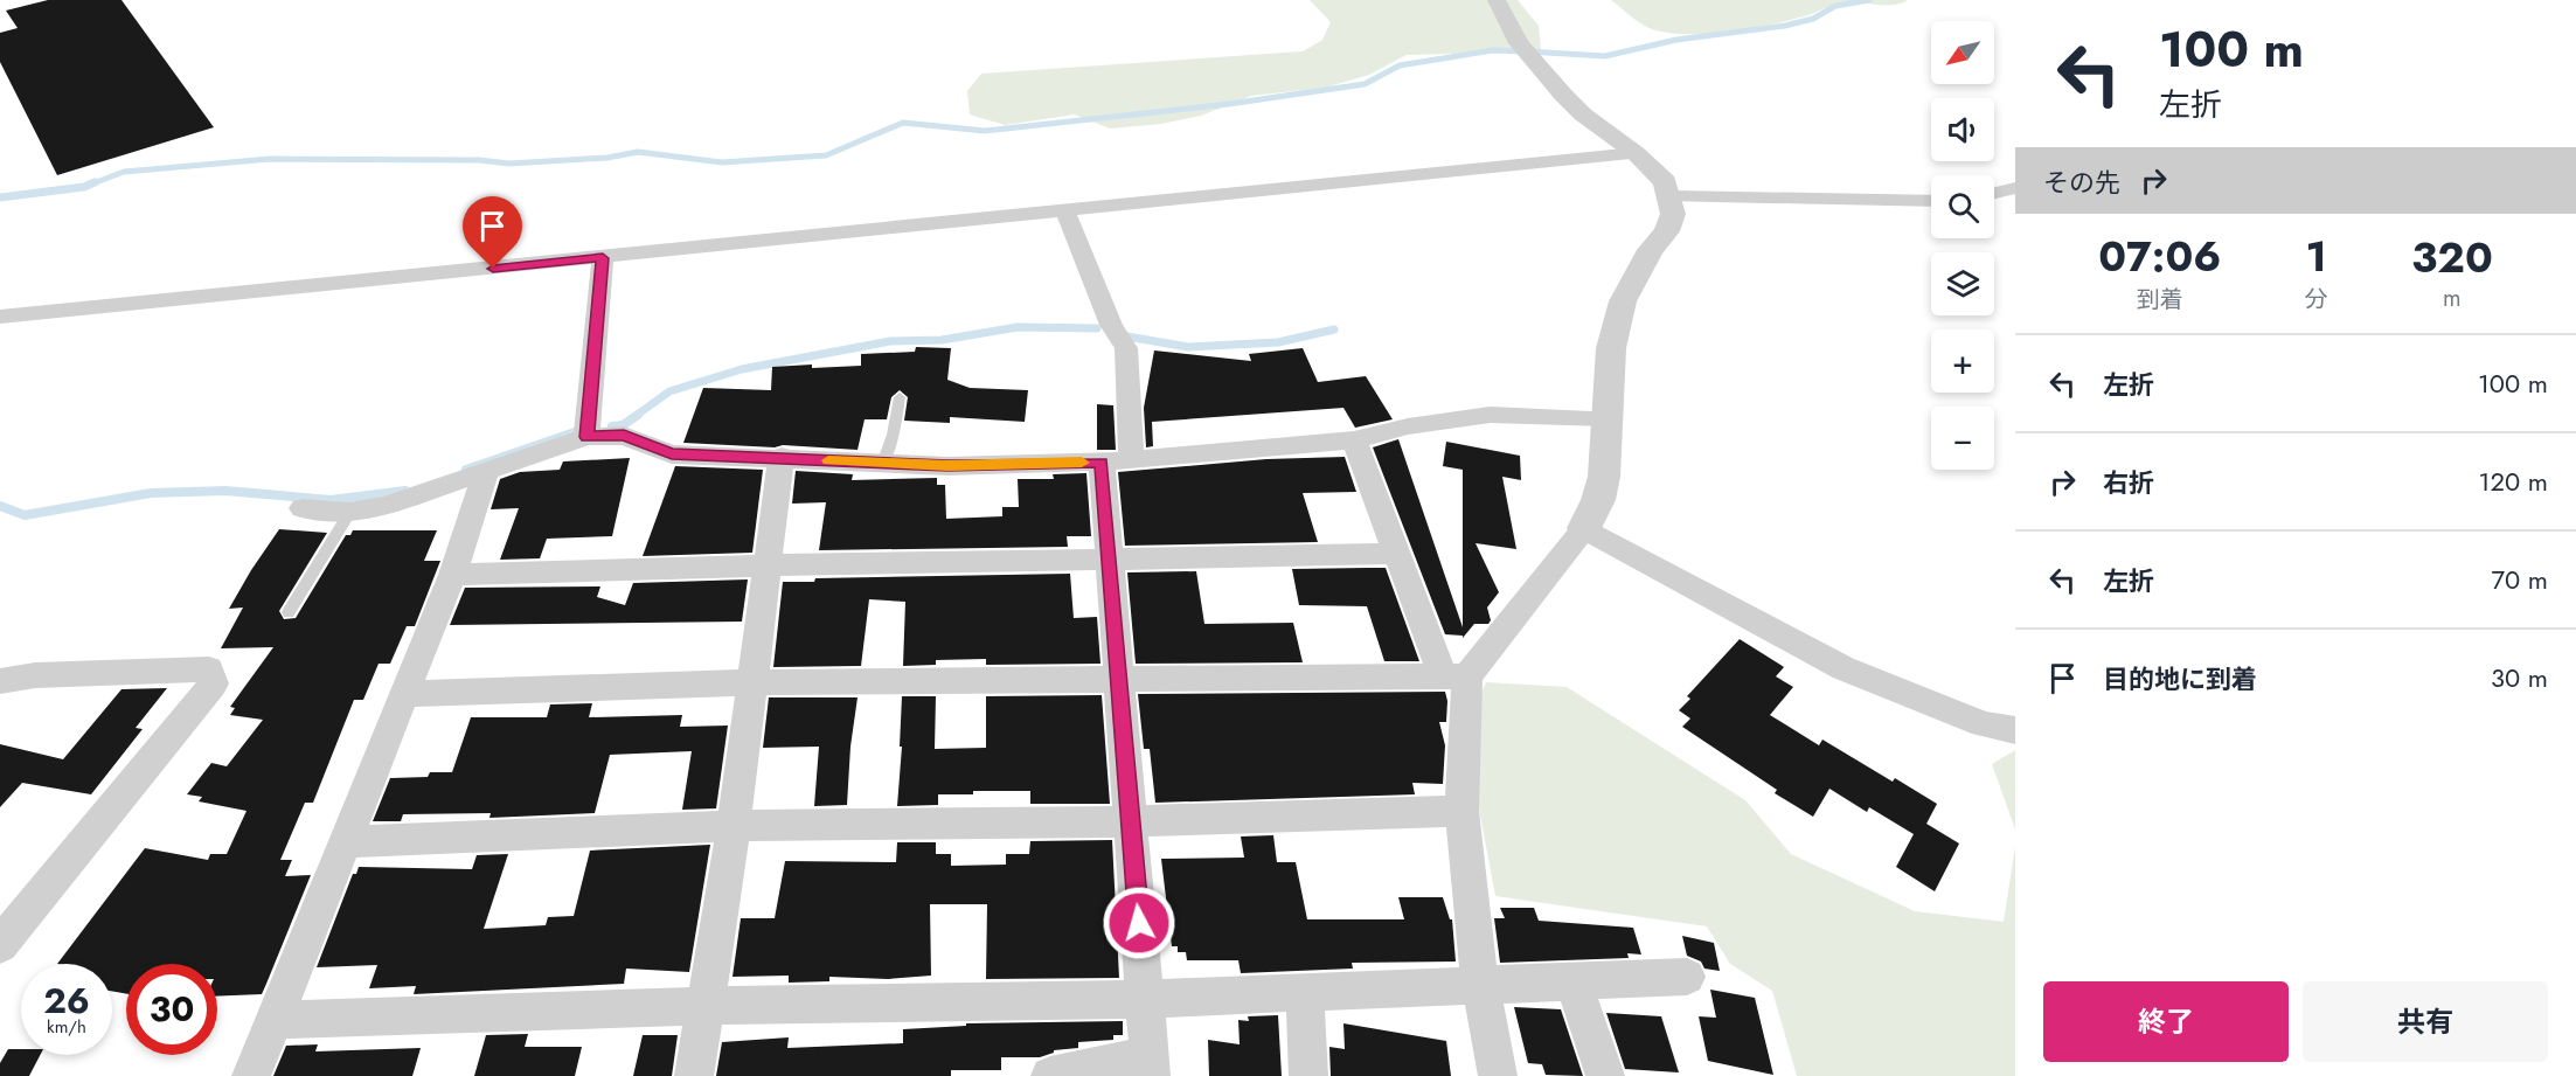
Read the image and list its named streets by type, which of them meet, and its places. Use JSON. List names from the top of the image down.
{
  "north": "bottom left",
  "page": {
    "turn": ["100 m", "左折"],
    "map_buttons": ["+", "−"],
    "then": "その先",
    "eta": [
      "07:06",
      "到着",
      "1",
      "分",
      "320",
      "m"
    ],
    "list": [
      {
        "name": "左折",
        "value": "100 m"
      },
      {
        "name": "右折",
        "value": "120 m"
      },
      {
        "name": "左折",
        "value": "70 m"
      },
      {
        "name": "目的地に到着",
        "value": "30 m"
      }
    ],
    "speed": "26 km/h",
    "limit": "30",
    "buttons": ["終了", "共有"]
  }
}
